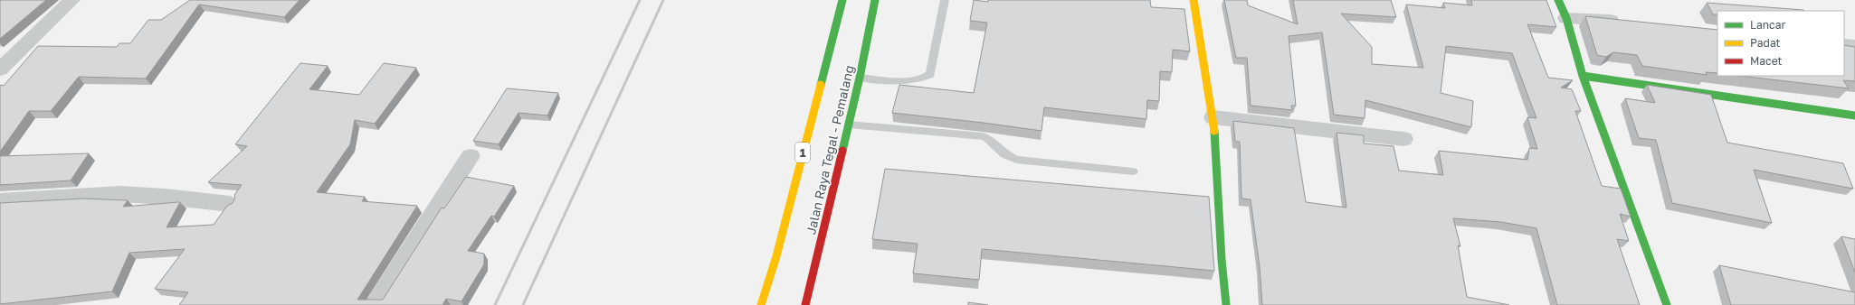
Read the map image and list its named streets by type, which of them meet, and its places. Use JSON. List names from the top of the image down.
{
  "streets": {
    "main road": ["Jalan Raya Tegal - Pemalang", "1"]
  },
  "legend": ["Lancar", "Padat", "Macet"]
}
